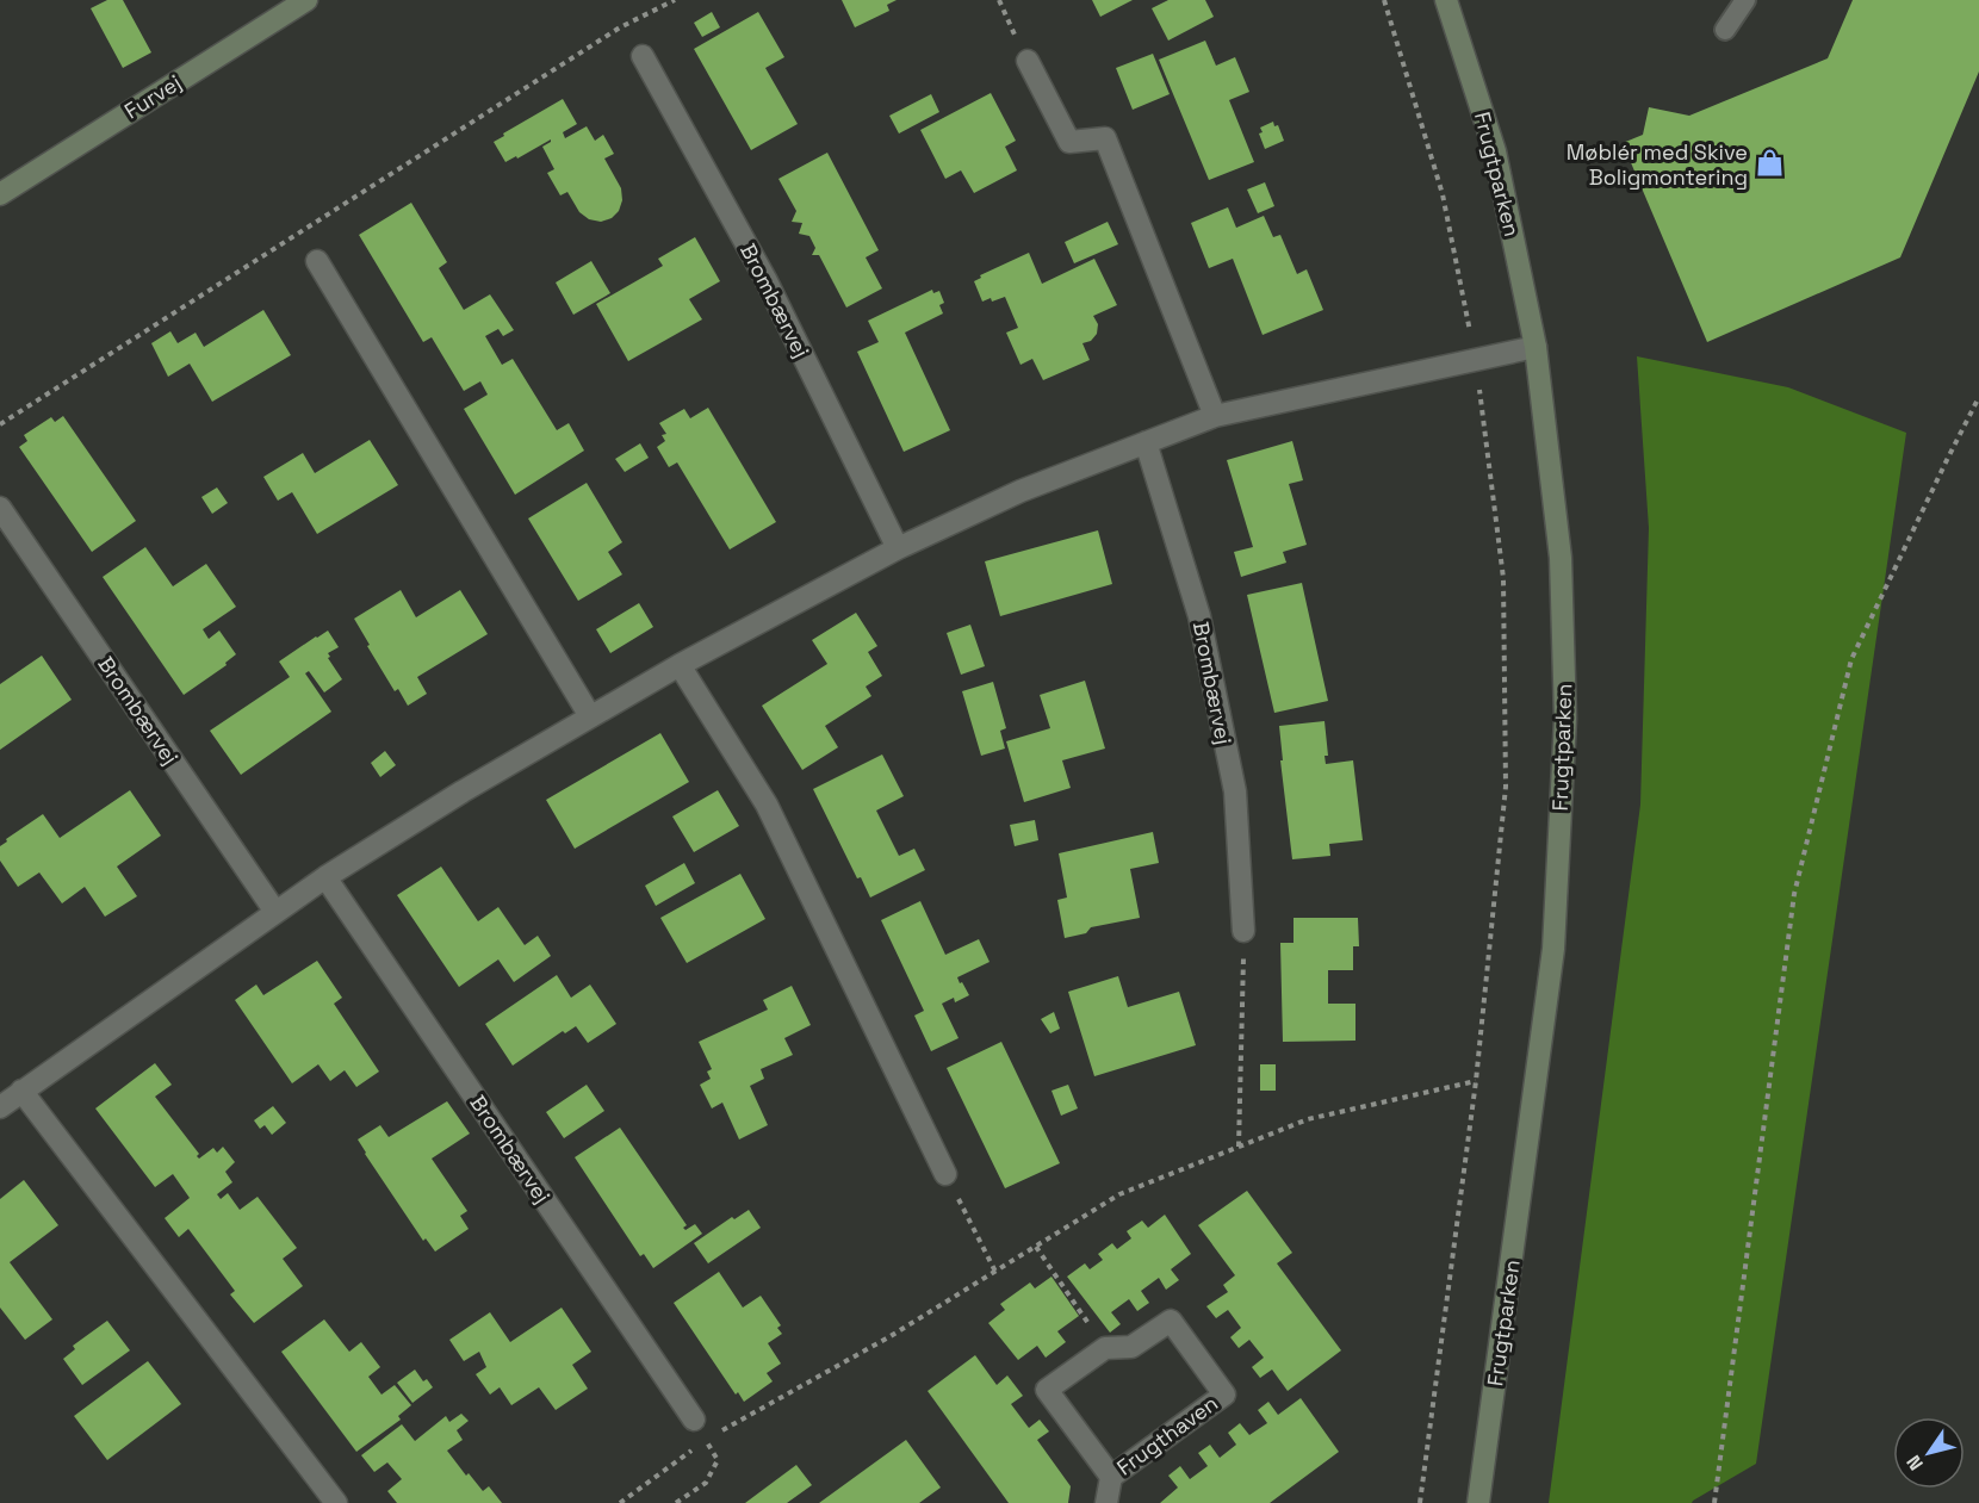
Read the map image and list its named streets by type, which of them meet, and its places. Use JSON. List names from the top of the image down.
{
  "streets": {
    "street": [
      "Furvej",
      "Frugtparken",
      "Brombærvej",
      "Frugthaven"
    ]
  },
  "places": {
    "shop": ["Møblér med Skive Boligmontering"]
  },
  "north": "bottom left"
}
